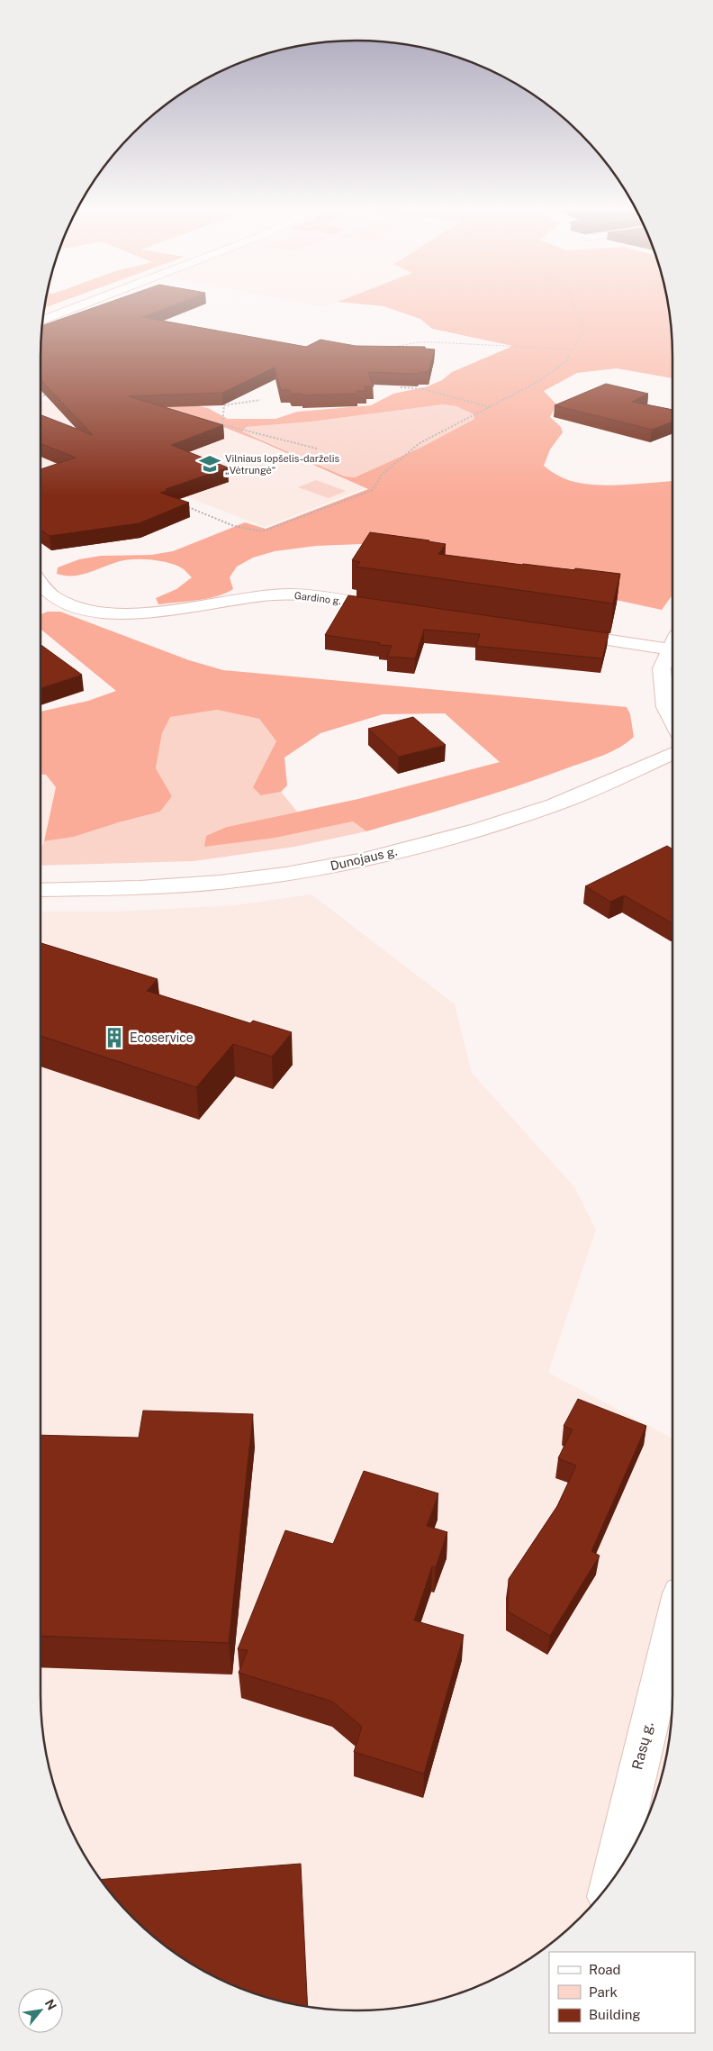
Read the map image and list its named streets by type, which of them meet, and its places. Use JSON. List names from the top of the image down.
{
  "streets": {
    "main road": ["Gardino g.", "Dunojaus g.", "Rasų g."]
  },
  "places": {
    "school or university": ["Vilniaus lopšelis-darželis „Vėtrungė“"],
    "building": ["Ecoservice"]
  },
  "legend": ["Road", "Park", "Building"],
  "north": "top right"
}
